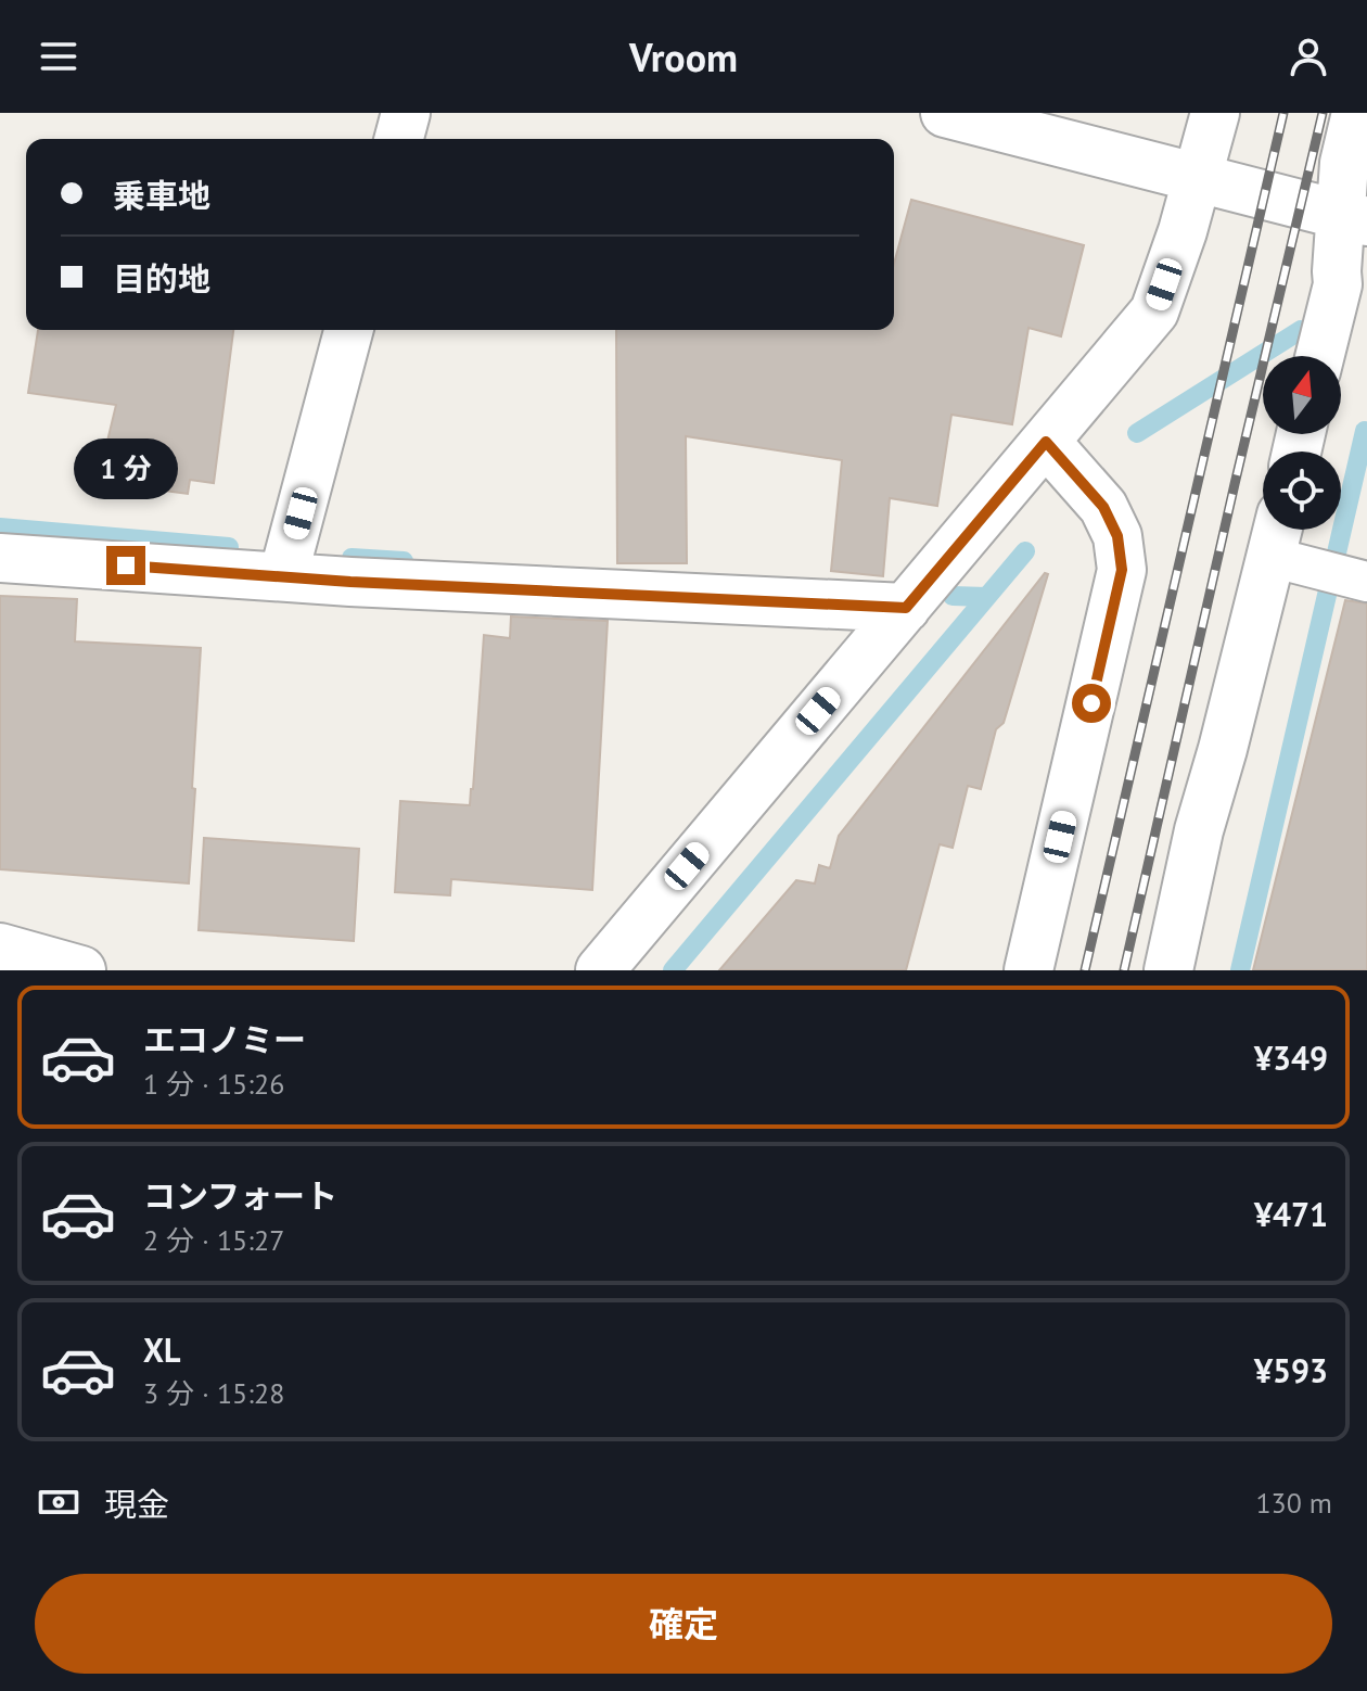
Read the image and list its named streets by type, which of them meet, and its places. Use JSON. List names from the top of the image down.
{
  "north": "top",
  "page": {
    "header": "Vroom",
    "banner": ["乗車地", "目的地"],
    "bubble": "1 分",
    "list": [
      {
        "name": "エコノミー",
        "note": "1 分 · 15:26",
        "value": "¥349"
      },
      {
        "name": "コンフォート",
        "note": "2 分 · 15:27",
        "value": "¥471"
      },
      {
        "name": "XL",
        "note": "3 分 · 15:28",
        "value": "¥593"
      }
    ],
    "pay": ["現金", "130 m"],
    "buttons": "確定"
  }
}
